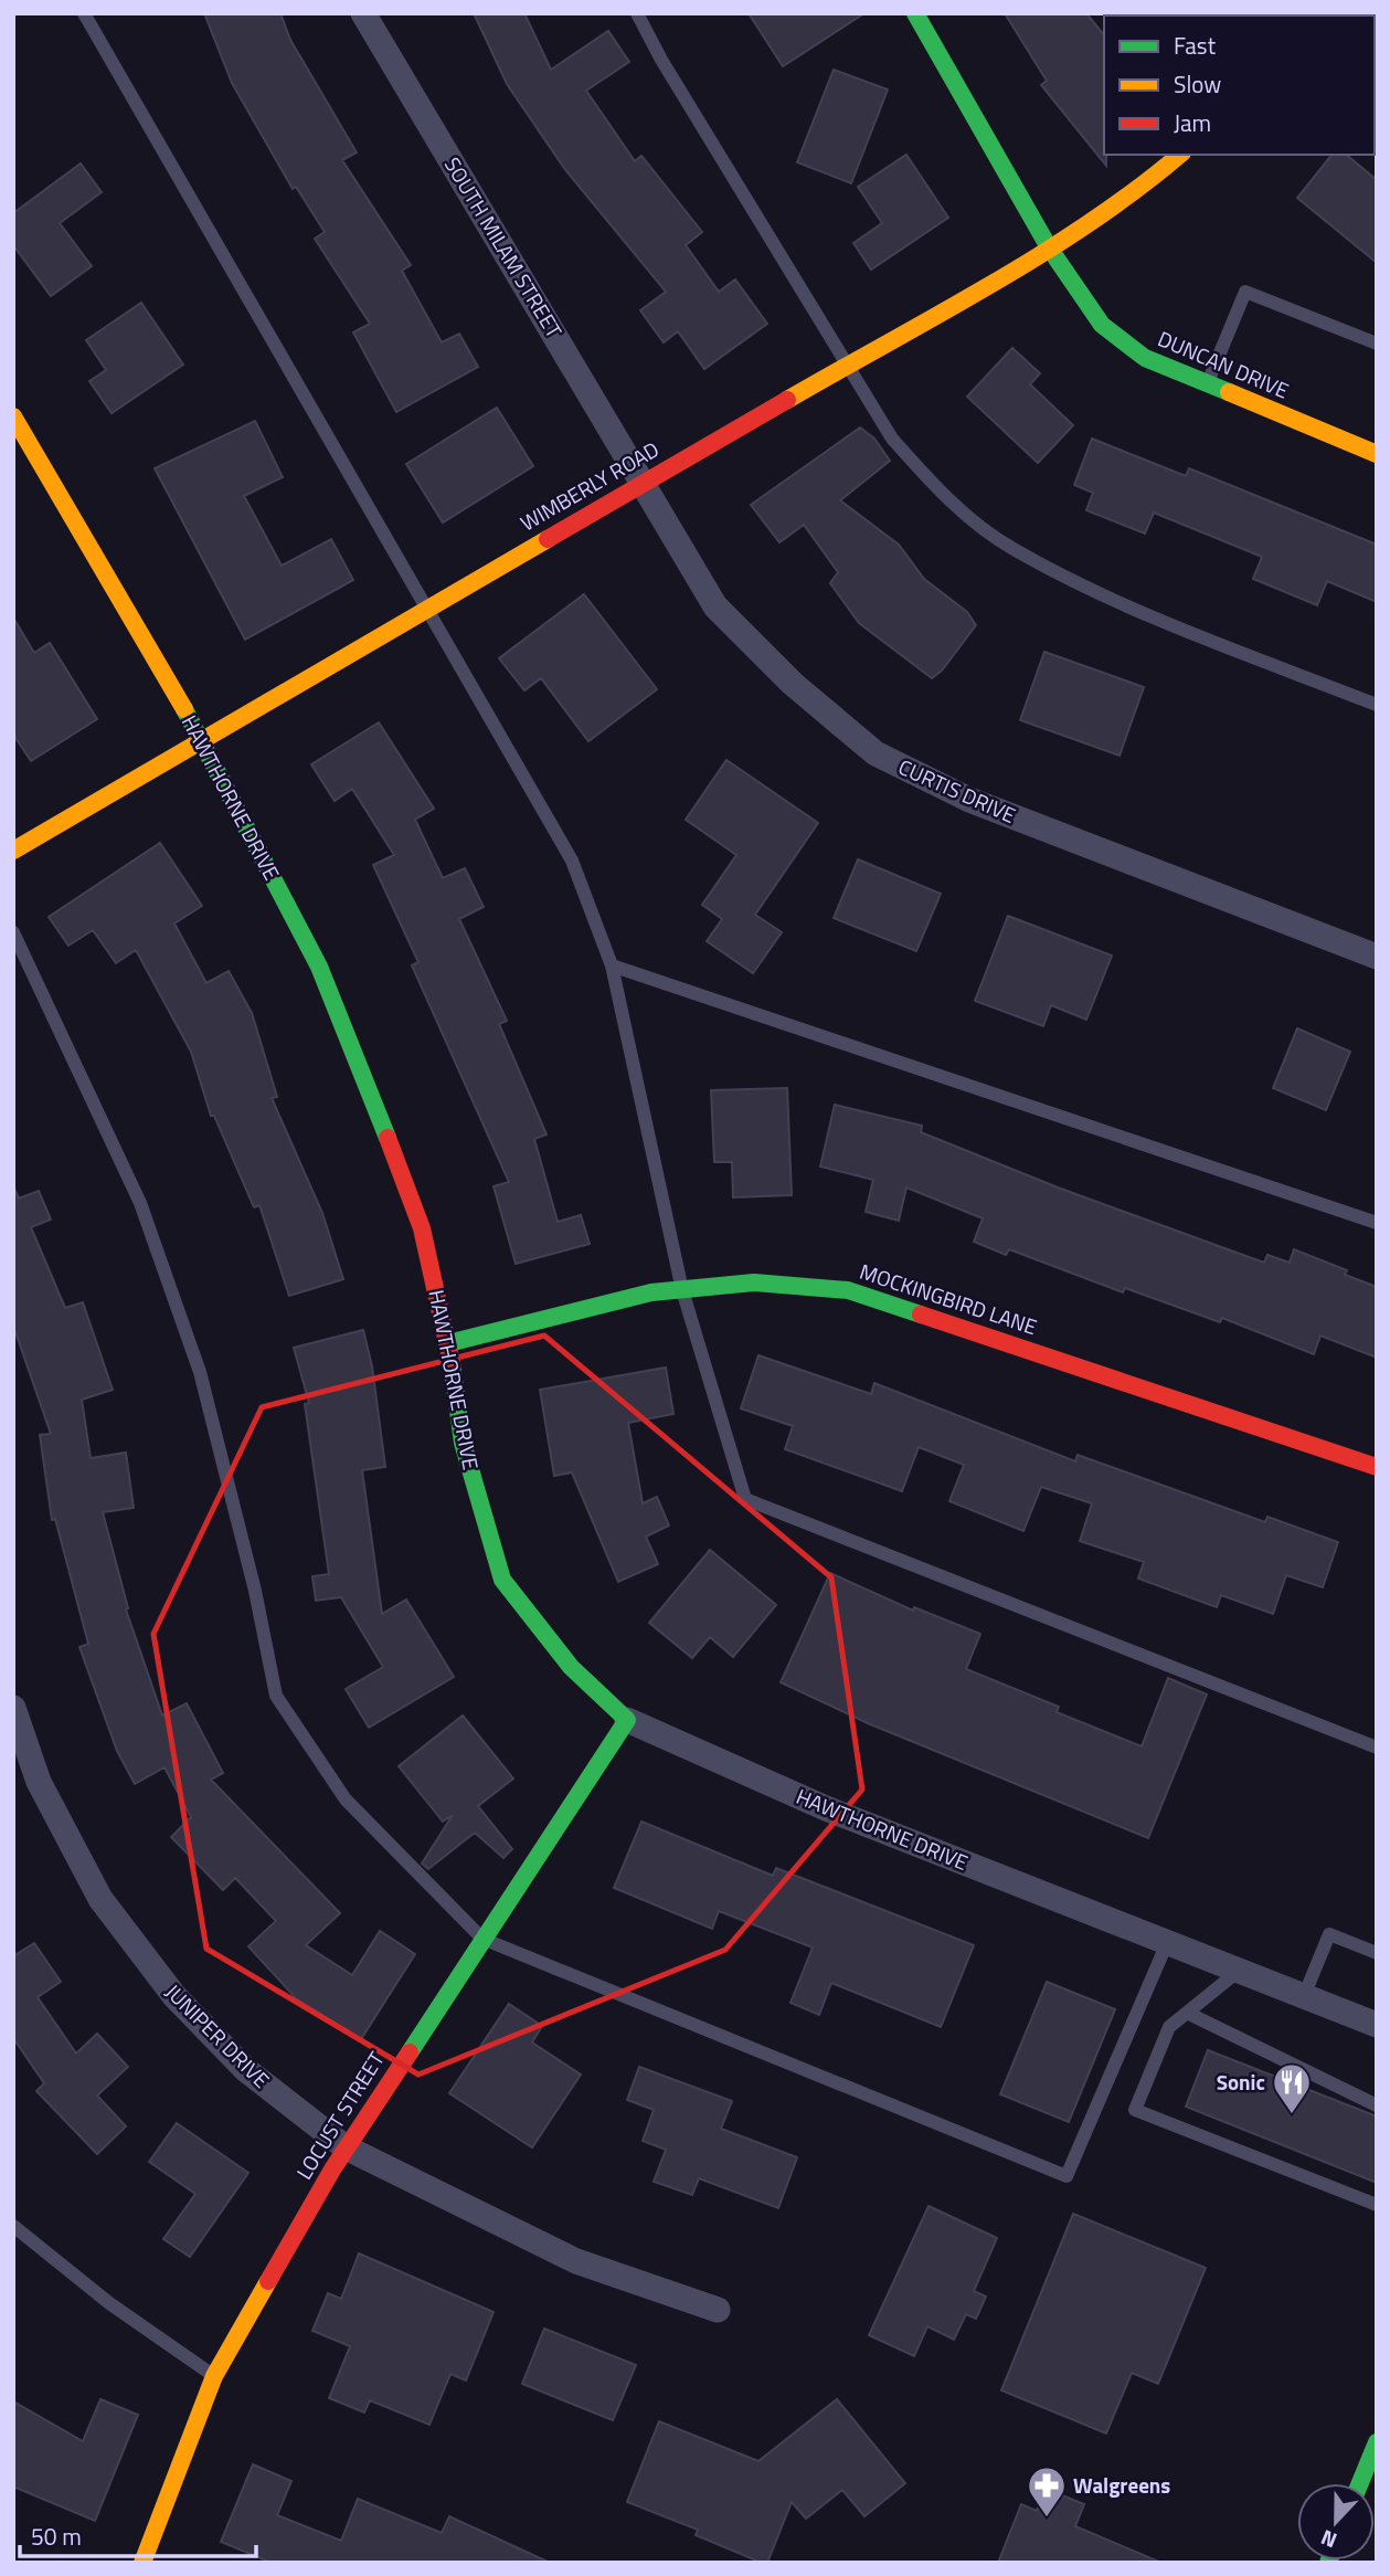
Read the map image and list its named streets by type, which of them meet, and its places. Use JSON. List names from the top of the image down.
{
  "streets": {
    "main road": [
      "DUNCAN DRIVE",
      "WIMBERLY ROAD",
      "HAWTHORNE DRIVE",
      "MOCKINGBIRD LANE",
      "LOCUST STREET"
    ],
    "street": ["SOUTH MILAM STREET", "CURTIS DRIVE", "JUNIPER DRIVE"]
  },
  "crossings": [
    ["SOUTH MILAM STREET", "WIMBERLY ROAD"],
    ["SOUTH MILAM STREET", "CURTIS DRIVE"],
    ["DUNCAN DRIVE", "WIMBERLY ROAD"],
    ["WIMBERLY ROAD", "CURTIS DRIVE"],
    ["WIMBERLY ROAD", "HAWTHORNE DRIVE"],
    ["HAWTHORNE DRIVE", "MOCKINGBIRD LANE"],
    ["HAWTHORNE DRIVE", "LOCUST STREET"],
    ["JUNIPER DRIVE", "LOCUST STREET"]
  ],
  "places": {
    "restaurant": ["Sonic"],
    "pharmacy": ["Walgreens"]
  },
  "legend": ["Fast", "Slow", "Jam"],
  "scale_bar": "50 m",
  "north": "bottom"
}
